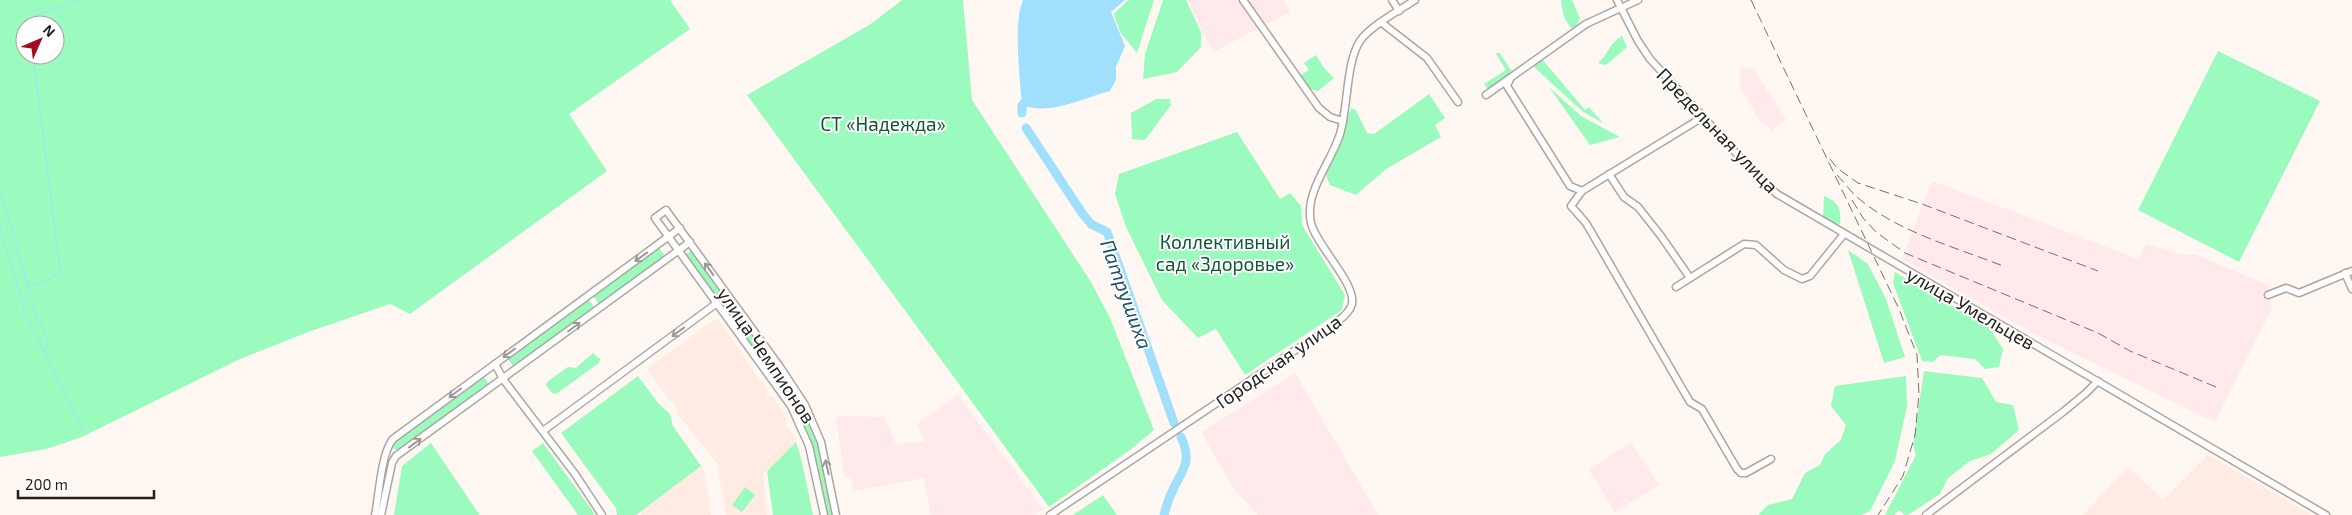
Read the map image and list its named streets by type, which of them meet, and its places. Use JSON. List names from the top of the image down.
{
  "streets": {
    "street": [
      "Предельная улица",
      "улица Умельцев",
      "улица Чемпионов",
      "Городская улица"
    ]
  },
  "crossings": [
    ["Предельная улица", "улица Умельцев"]
  ],
  "water": ["Патрушиха"],
  "parks": ["СТ «Надежда»", "Коллективный сад «Здоровье»"],
  "scale_bar": "200 m",
  "north": "top right"
}
